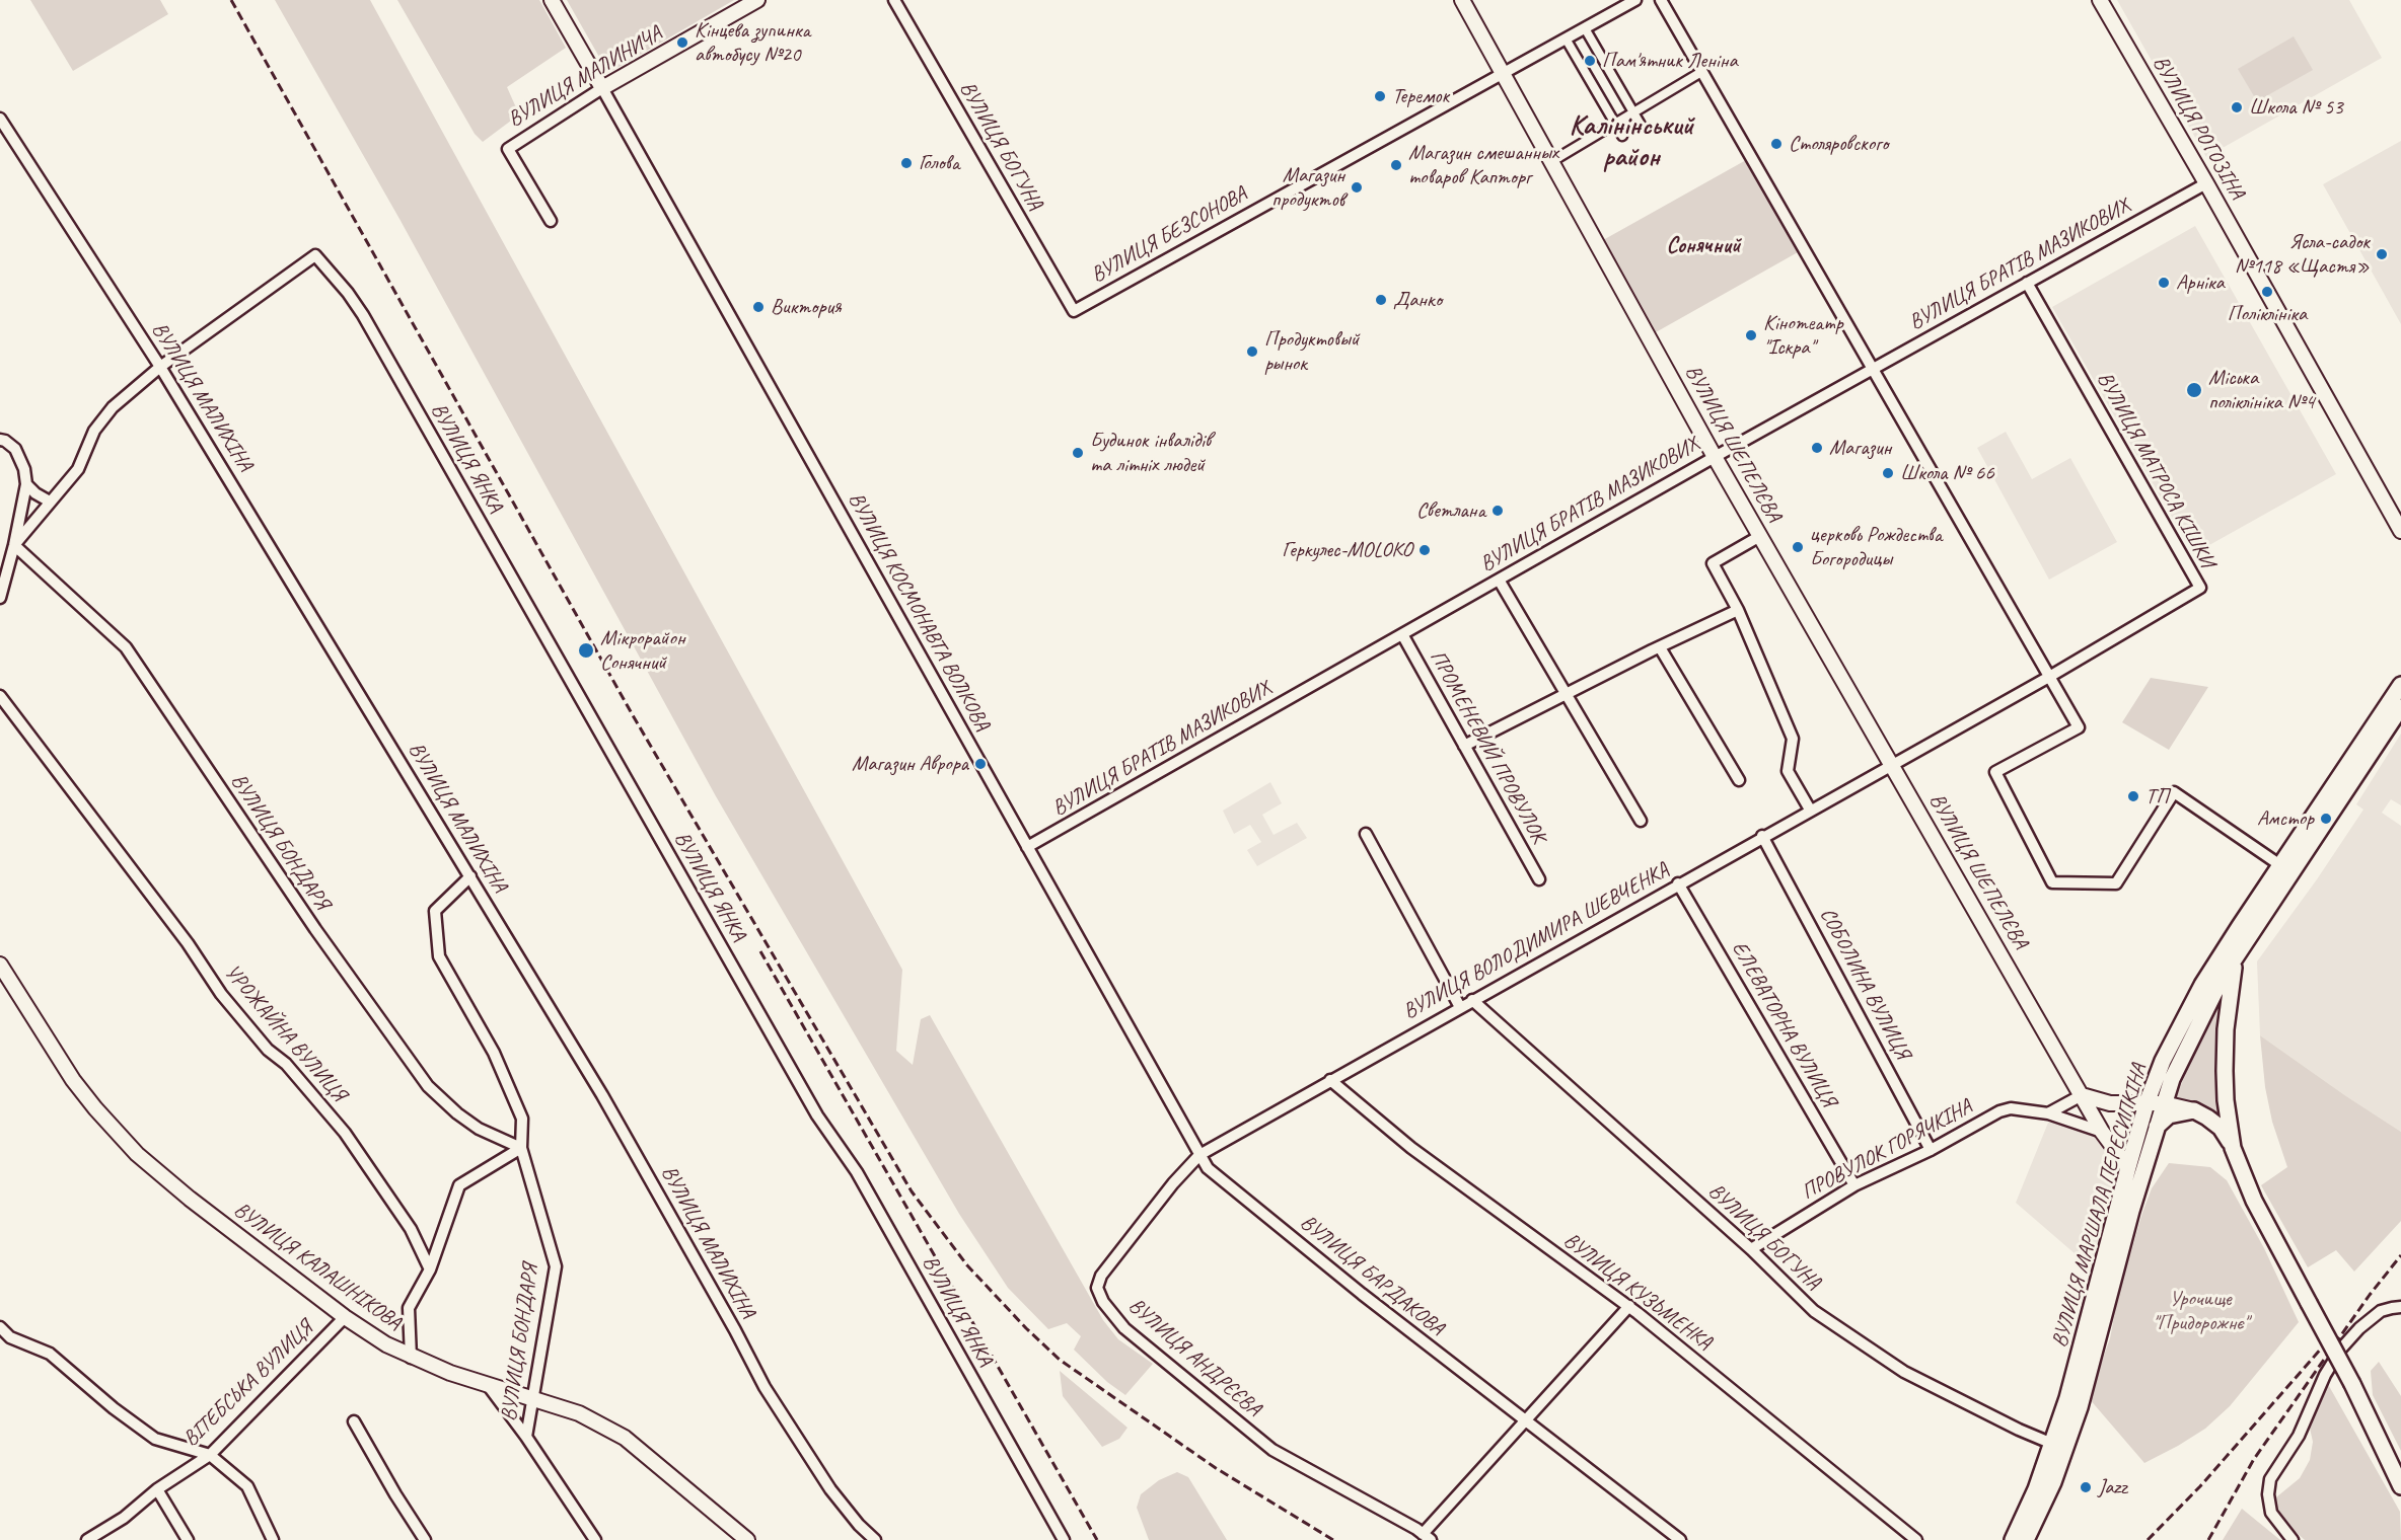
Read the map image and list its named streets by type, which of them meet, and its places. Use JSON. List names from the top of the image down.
{
  "streets": {
    "main road": ["ВУЛИЦЯ МАРШАЛА ПЕРЕСИПКІНА"],
    "street": [
      "ВУЛИЦЯ МАЛИНИЧА",
      "ВУЛИЦЯ РОГОЗІНА",
      "ВУЛИЦЯ БОГУНА",
      "ВУЛИЦЯ БЕЗСОНОВА",
      "ВУЛИЦЯ БРАТІВ МАЗИКОВИХ",
      "ВУЛИЦЯ МАЛИХІНА",
      "ВУЛИЦЯ ШЕПЕЛЄВА",
      "ВУЛИЦЯ ЯНКА",
      "ВУЛИЦЯ МАТРОСА КІШКИ",
      "ВУЛИЦЯ КОСМОНАВТА ВОЛКОВА",
      "ПРОМЕНЕВИЙ ПРОВУЛОК",
      "ВУЛИЦЯ БОНДАРЯ",
      "ВУЛИЦЯ ВОЛОДИМИРА ШЕВЧЕНКА",
      "СОБОЛИНА ВУЛИЦЯ",
      "ЕЛЕВАТОРНА ВУЛИЦЯ",
      "УРОЖАЙНА ВУЛИЦЯ",
      "ПРОВУЛОК ГОРЯЧКІНА",
      "ВУЛИЦЯ КАЛАШНІКОВА",
      "ВУЛИЦЯ БАРДАКОВА",
      "ВУЛИЦЯ КУЗЬМЕНКА",
      "ВУЛИЦЯ АНДРЄЄВА",
      "ВІТЕБСЬКА ВУЛИЦЯ"
    ]
  },
  "crossings": [
    ["ВУЛИЦЯ МАЛИНИЧА", "ВУЛИЦЯ КОСМОНАВТА ВОЛКОВА"],
    ["ВУЛИЦЯ РОГОЗІНА", "ВУЛИЦЯ БРАТІВ МАЗИКОВИХ"],
    ["ВУЛИЦЯ БОГУНА", "ВУЛИЦЯ БЕЗСОНОВА"],
    ["ВУЛИЦЯ БОГУНА", "ВУЛИЦЯ ВОЛОДИМИРА ШЕВЧЕНКА"],
    ["ВУЛИЦЯ БОГУНА", "ПРОВУЛОК ГОРЯЧКІНА"],
    ["ВУЛИЦЯ БОГУНА", "ВУЛИЦЯ МАРШАЛА ПЕРЕСИПКІНА"],
    ["ВУЛИЦЯ БЕЗСОНОВА", "ВУЛИЦЯ ШЕПЕЛЄВА"],
    ["ВУЛИЦЯ БРАТІВ МАЗИКОВИХ", "ВУЛИЦЯ ШЕПЕЛЄВА"],
    ["ВУЛИЦЯ БРАТІВ МАЗИКОВИХ", "ВУЛИЦЯ МАТРОСА КІШКИ"],
    ["ВУЛИЦЯ БРАТІВ МАЗИКОВИХ", "ВУЛИЦЯ КОСМОНАВТА ВОЛКОВА"],
    ["ВУЛИЦЯ БРАТІВ МАЗИКОВИХ", "ПРОМЕНЕВИЙ ПРОВУЛОК"],
    ["ВУЛИЦЯ МАЛИХІНА", "ВУЛИЦЯ ЯНКА"],
    ["ВУЛИЦЯ МАЛИХІНА", "ВУЛИЦЯ БОНДАРЯ"],
    ["ВУЛИЦЯ ШЕПЕЛЄВА", "ВУЛИЦЯ ВОЛОДИМИРА ШЕВЧЕНКА"],
    ["ВУЛИЦЯ ШЕПЕЛЄВА", "ПРОВУЛОК ГОРЯЧКІНА"],
    ["ВУЛИЦЯ ШЕПЕЛЄВА", "ВУЛИЦЯ МАРШАЛА ПЕРЕСИПКІНА"],
    ["ВУЛИЦЯ МАТРОСА КІШКИ", "ВУЛИЦЯ ВОЛОДИМИРА ШЕВЧЕНКА"],
    ["ВУЛИЦЯ КОСМОНАВТА ВОЛКОВА", "ВУЛИЦЯ ВОЛОДИМИРА ШЕВЧЕНКА"],
    ["ВУЛИЦЯ КОСМОНАВТА ВОЛКОВА", "ВУЛИЦЯ БАРДАКОВА"],
    ["ВУЛИЦЯ КОСМОНАВТА ВОЛКОВА", "ВУЛИЦЯ АНДРЄЄВА"],
    ["ВУЛИЦЯ БОНДАРЯ", "ВУЛИЦЯ КАЛАШНІКОВА"],
    ["ВУЛИЦЯ ВОЛОДИМИРА ШЕВЧЕНКА", "СОБОЛИНА ВУЛИЦЯ"],
    ["ВУЛИЦЯ ВОЛОДИМИРА ШЕВЧЕНКА", "ЕЛЕВАТОРНА ВУЛИЦЯ"],
    ["ВУЛИЦЯ ВОЛОДИМИРА ШЕВЧЕНКА", "ВУЛИЦЯ БАРДАКОВА"],
    ["ВУЛИЦЯ ВОЛОДИМИРА ШЕВЧЕНКА", "ВУЛИЦЯ КУЗЬМЕНКА"],
    ["ВУЛИЦЯ ВОЛОДИМИРА ШЕВЧЕНКА", "ВУЛИЦЯ АНДРЄЄВА"],
    ["СОБОЛИНА ВУЛИЦЯ", "ПРОВУЛОК ГОРЯЧКІНА"],
    ["ЕЛЕВАТОРНА ВУЛИЦЯ", "ПРОВУЛОК ГОРЯЧКІНА"],
    ["ВУЛИЦЯ КАЛАШНІКОВА", "ВІТЕБСЬКА ВУЛИЦЯ"],
    ["ВУЛИЦЯ БАРДАКОВА", "ВУЛИЦЯ АНДРЄЄВА"]
  ],
  "districts": ["Калінінський район", "Сонячний"],
  "parks": ["Урочище \"Придорожнє\""],
  "places": [
    "Кінцева зупинка автобусу №20",
    "Пам'ятник Леніна",
    "Теремок",
    "Школа № 53",
    "Столяровского",
    "Голова",
    "Магазин смешанных товаров Капторг",
    "Магазин продуктов",
    "Ясла-садок №118 «Щастя»",
    "Арніка",
    "Поліклініка",
    "Данко",
    "Виктория",
    "Кінотеатр \"Іскра\"",
    "Продуктовый рынок",
    "Міська поліклініка №4",
    "Магазин",
    "Будинок інвалідів та літніх людей",
    "Школа № 66",
    "Светлана",
    "церковь Рождества Богородицы",
    "Геркулес-MOLOKO",
    "Мікрорайон Сонячний",
    "Магазин Аврора",
    "ТП",
    "Амстор",
    "Jazz"
  ]
}
